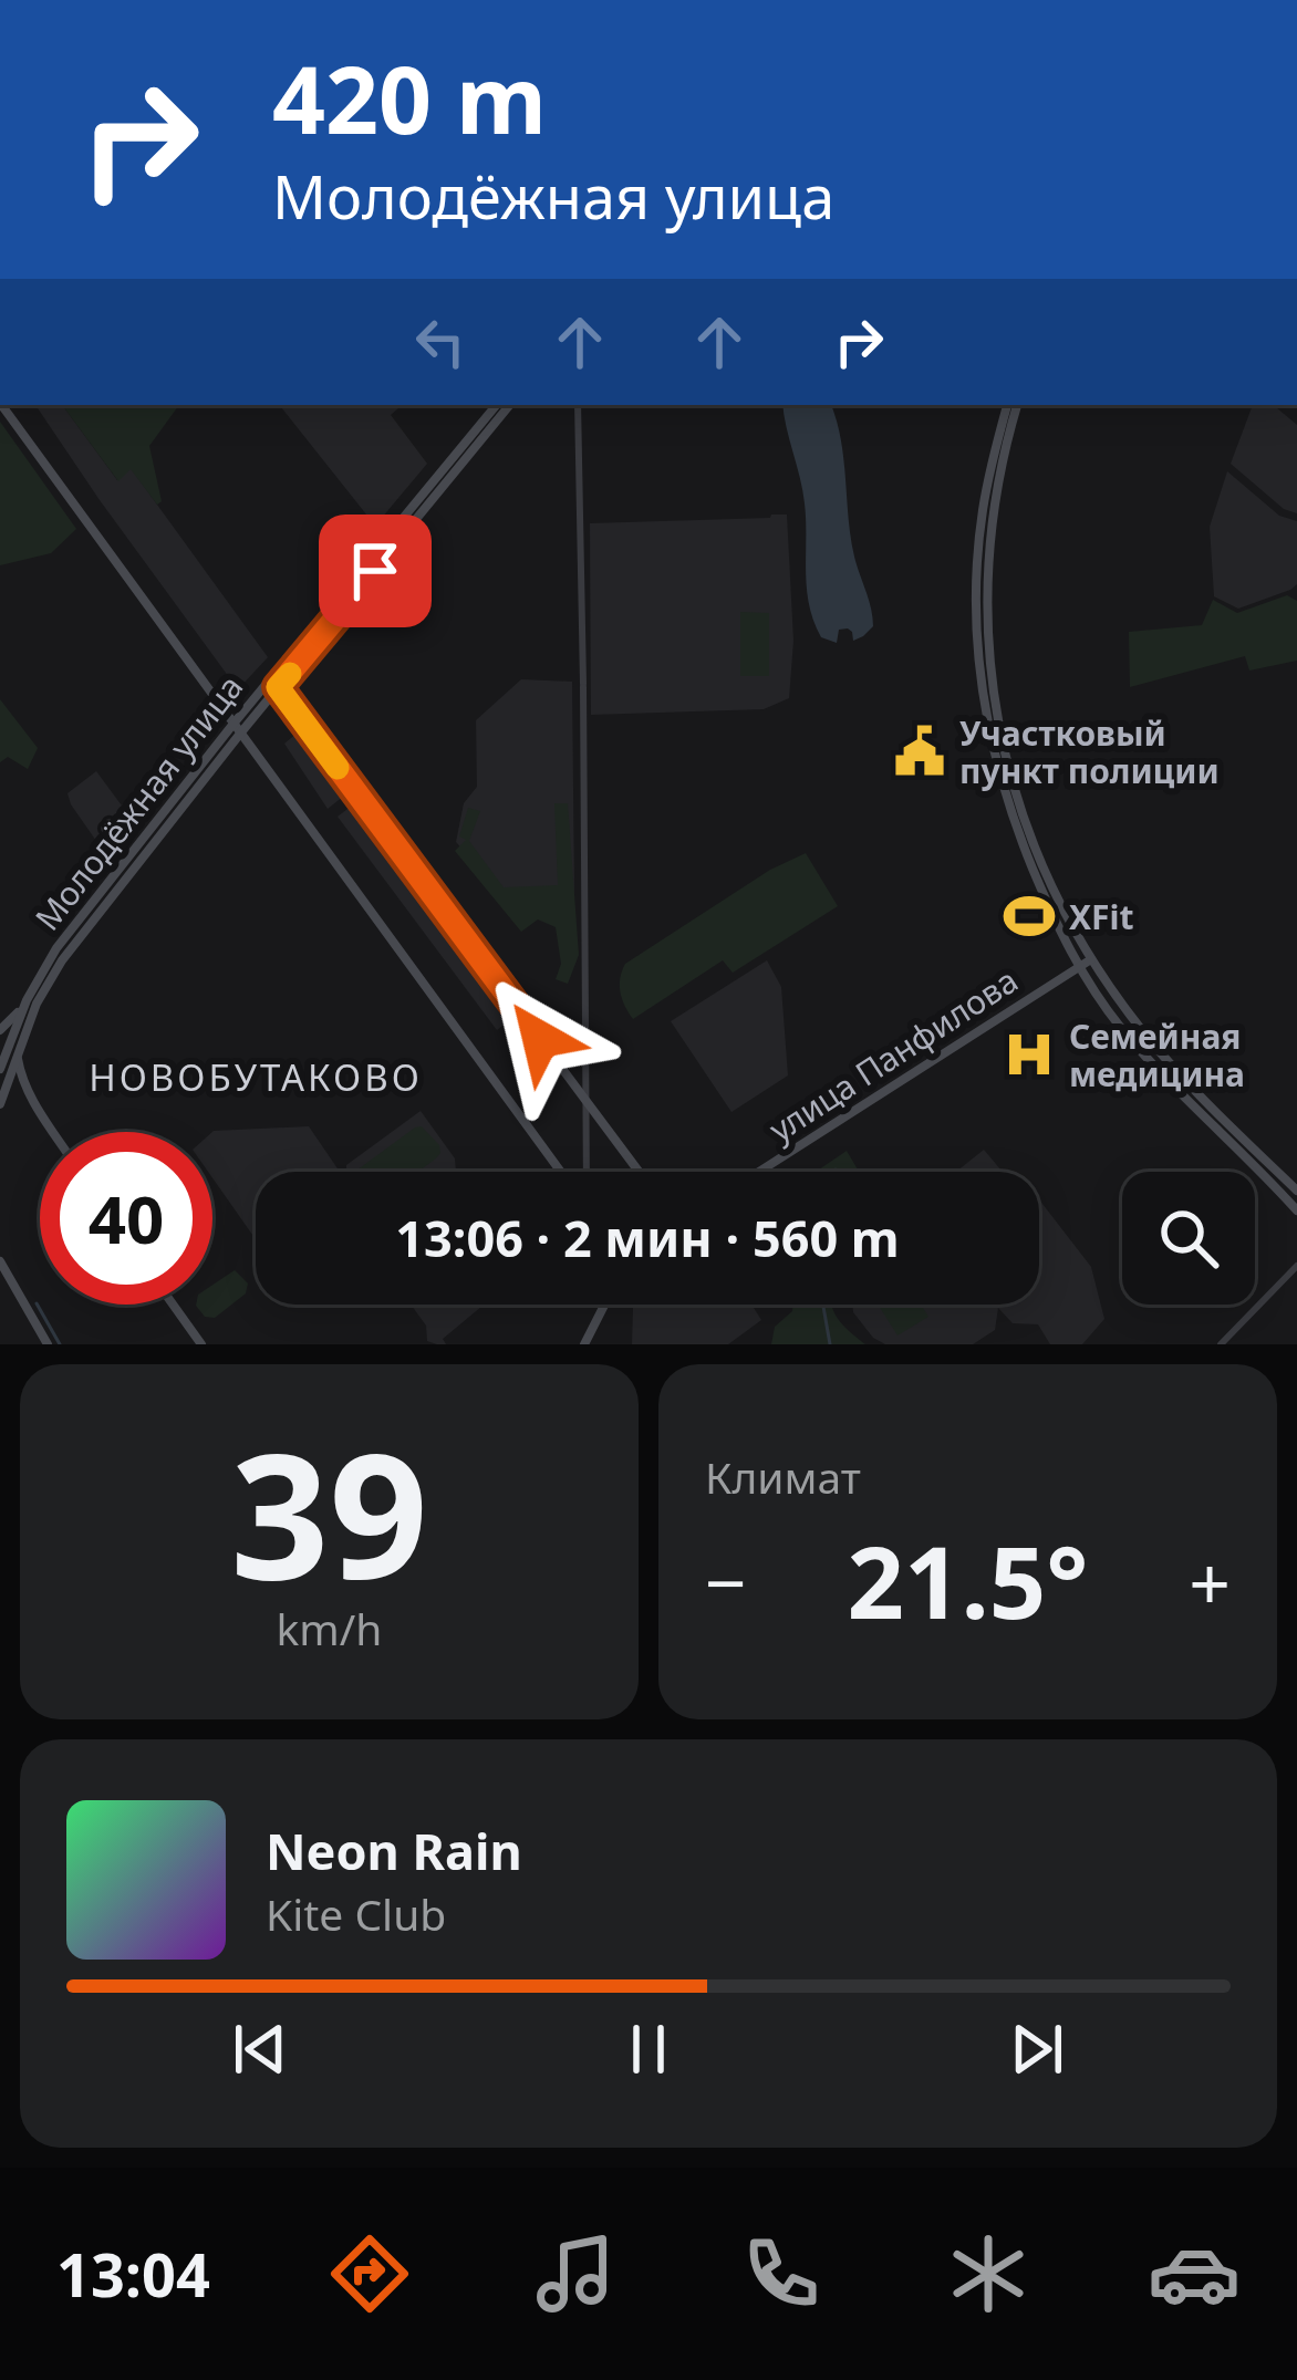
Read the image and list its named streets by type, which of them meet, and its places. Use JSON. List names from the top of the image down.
{
  "streets": {
    "main road": ["Молодёжная улица", "улица Панфилова"]
  },
  "districts": ["НОВОБУТАКОВО"],
  "places": {
    "public building": ["Участковый пункт полиции"],
    "sports": ["XFit"],
    "hospital": ["Семейная медицина"]
  },
  "page": {
    "turn": ["420 m", "Молодёжная улица"],
    "limit": "40",
    "trip": "13:06 · 2 мин · 560 m",
    "tile": [
      ["39", "km/h"],
      "Климат"
    ],
    "heat": ["−", "21.5°", "+"],
    "song": ["Neon Rain", "Kite Club"],
    "tabs": "13:04"
  }
}
